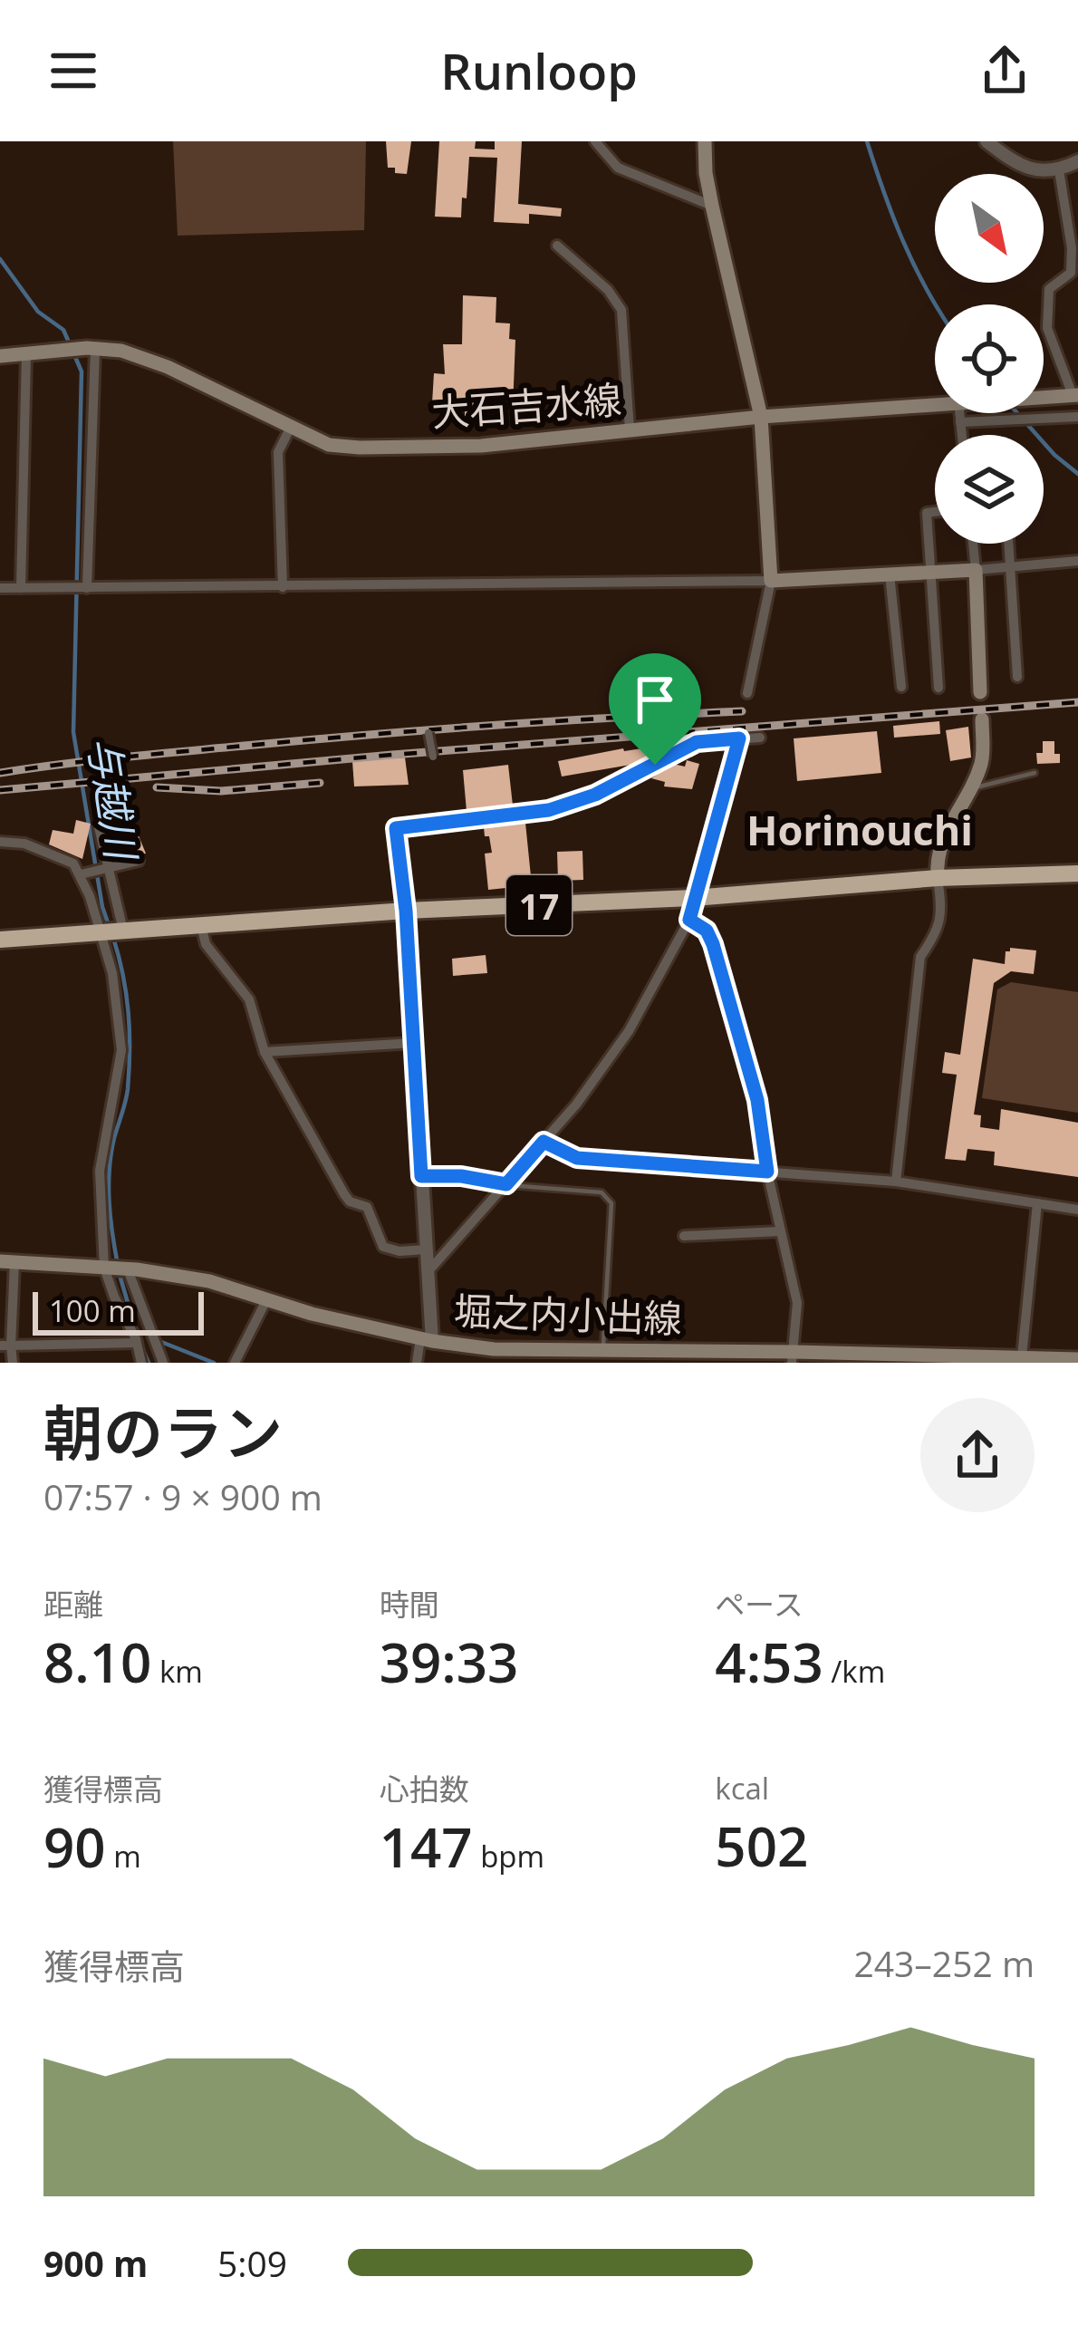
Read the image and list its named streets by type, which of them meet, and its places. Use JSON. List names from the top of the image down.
{
  "streets": {
    "highway": ["17"],
    "main road": ["大石吉水線", "堀之内小出線"]
  },
  "districts": ["Horinouchi"],
  "water": ["与越川"],
  "scale_bar": "100 m",
  "north": "bottom right",
  "page": {
    "header": "Runloop",
    "scale": "100 m",
    "heading": ["朝のラン", "07:57 · 9 × 900 m"],
    "stats": [
      ["距離", "8.10 km"],
      ["時間", "39:33"],
      ["ペース", "4:53 /km"],
      ["獲得標高", "90 m"],
      ["心拍数", "147 bpm"],
      ["kcal", "502"]
    ],
    "chart": ["獲得標高", "243–252 m"],
    "list": [
      {
        "name": "900 m",
        "note": "5:09"
      }
    ]
  }
}
